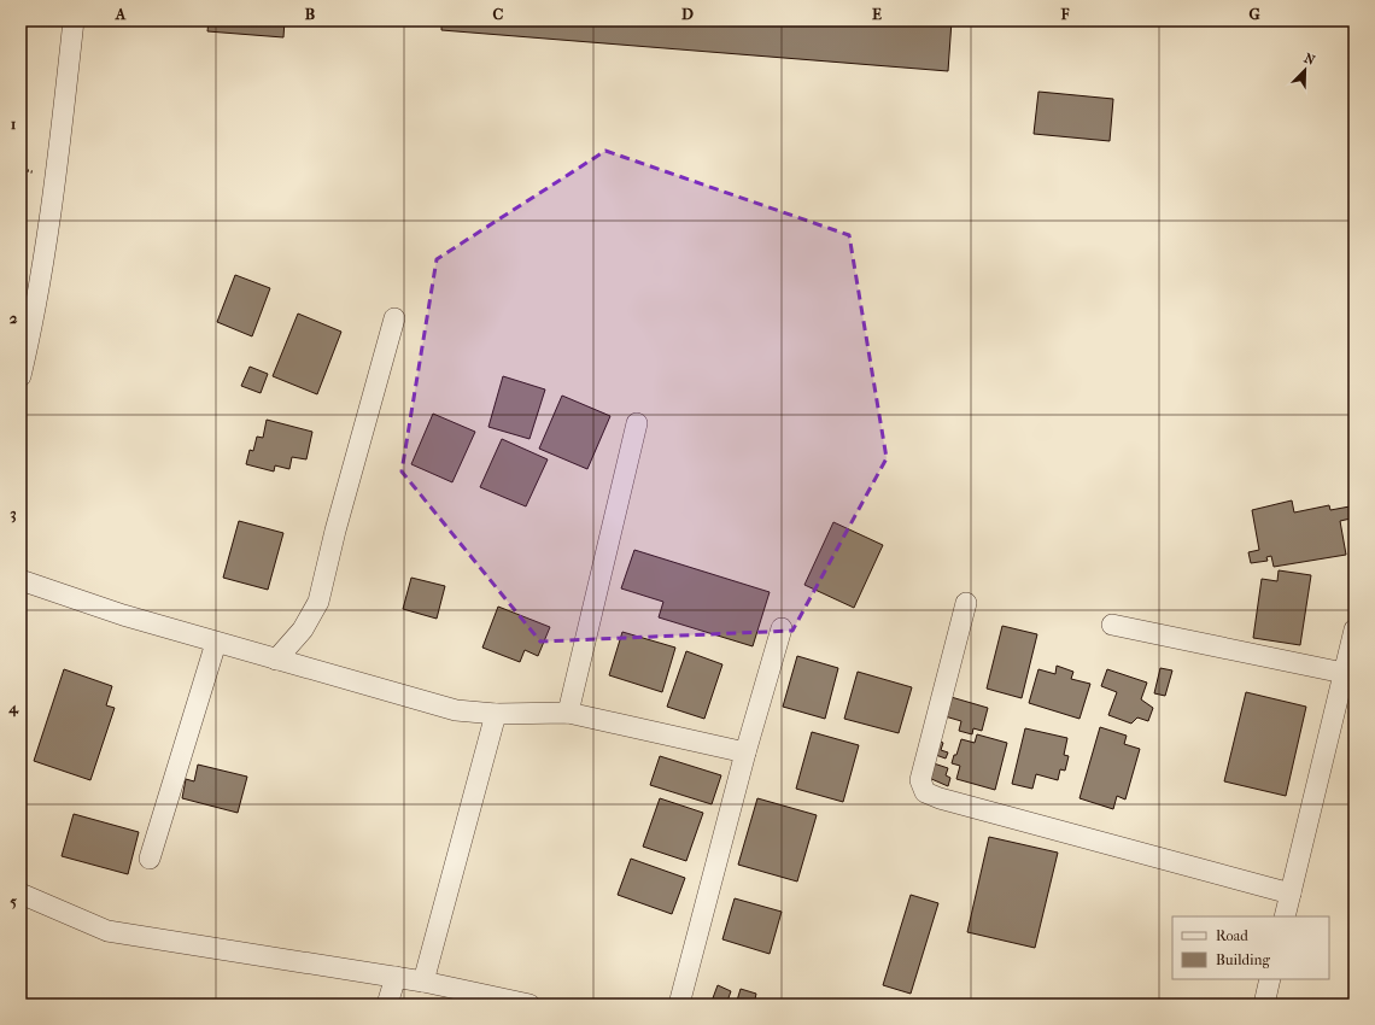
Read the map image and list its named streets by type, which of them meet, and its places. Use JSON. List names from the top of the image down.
{
  "legend": ["Road", "Building"],
  "north": "top right",
  "grid": {
    "columns": [
      "A",
      "B",
      "C",
      "D",
      "E",
      "F",
      "G"
    ],
    "rows": [
      "1",
      "2",
      "3",
      "4",
      "5"
    ]
  }
}
